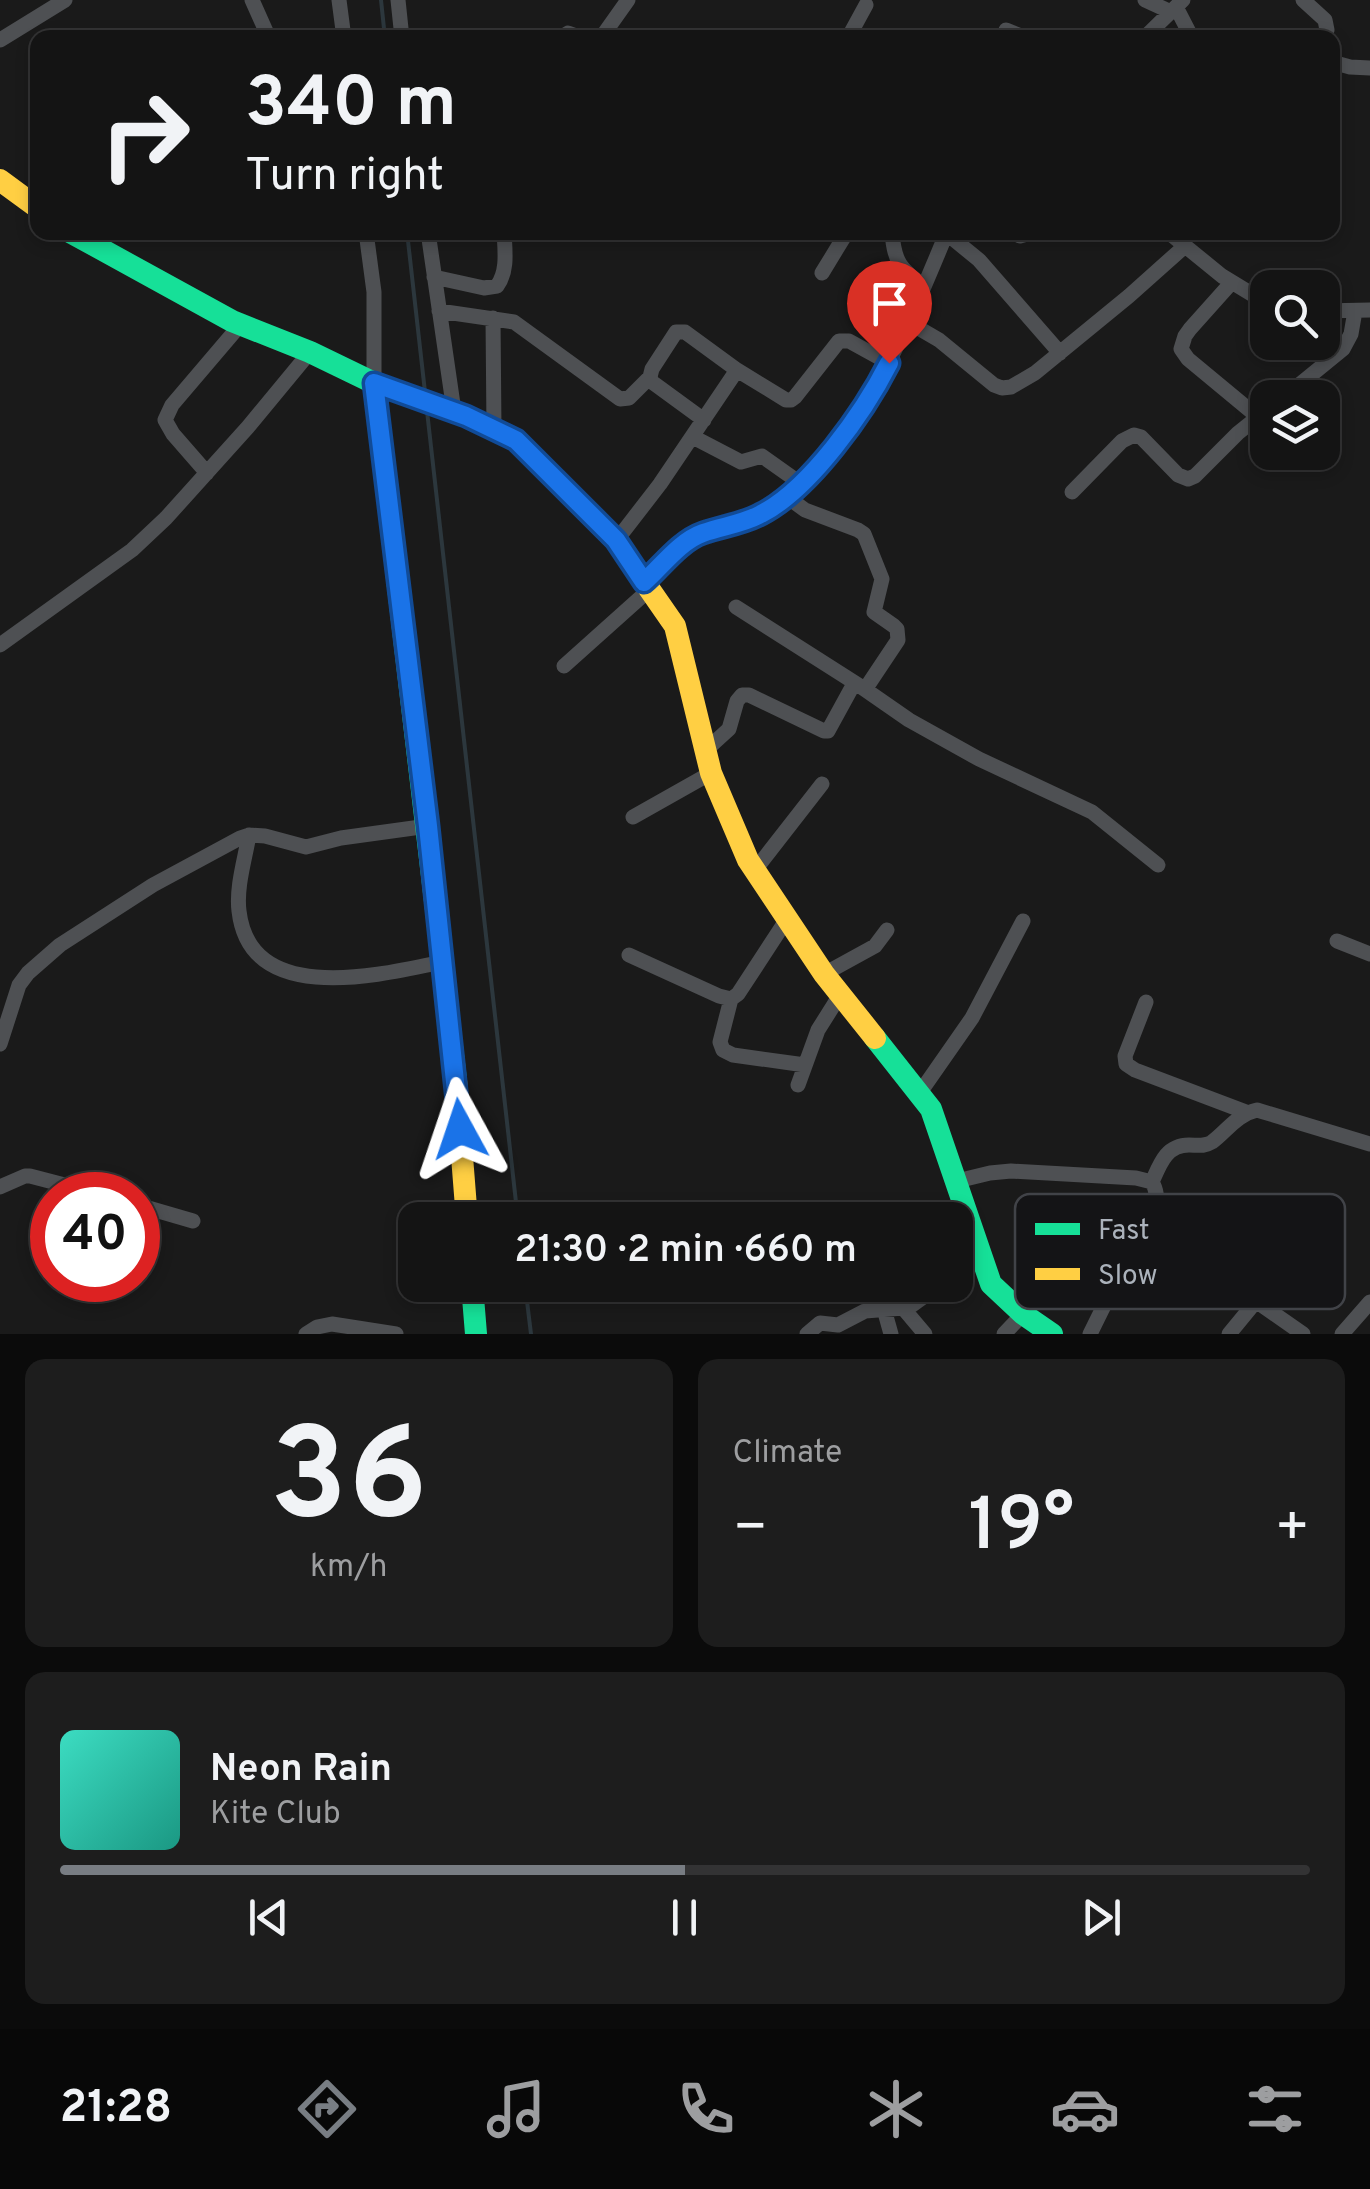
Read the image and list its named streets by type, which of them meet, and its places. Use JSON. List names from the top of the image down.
{
  "legend": ["Fast", "Slow"],
  "page": {
    "turn": ["340 m", "Turn right"],
    "limit": "40",
    "trip": "21:30 · 2 min · 660 m",
    "tile": [
      ["36", "km/h"],
      "Climate"
    ],
    "heat": ["−", "19°", "+"],
    "song": ["Neon Rain", "Kite Club"],
    "tabs": "21:28"
  }
}
